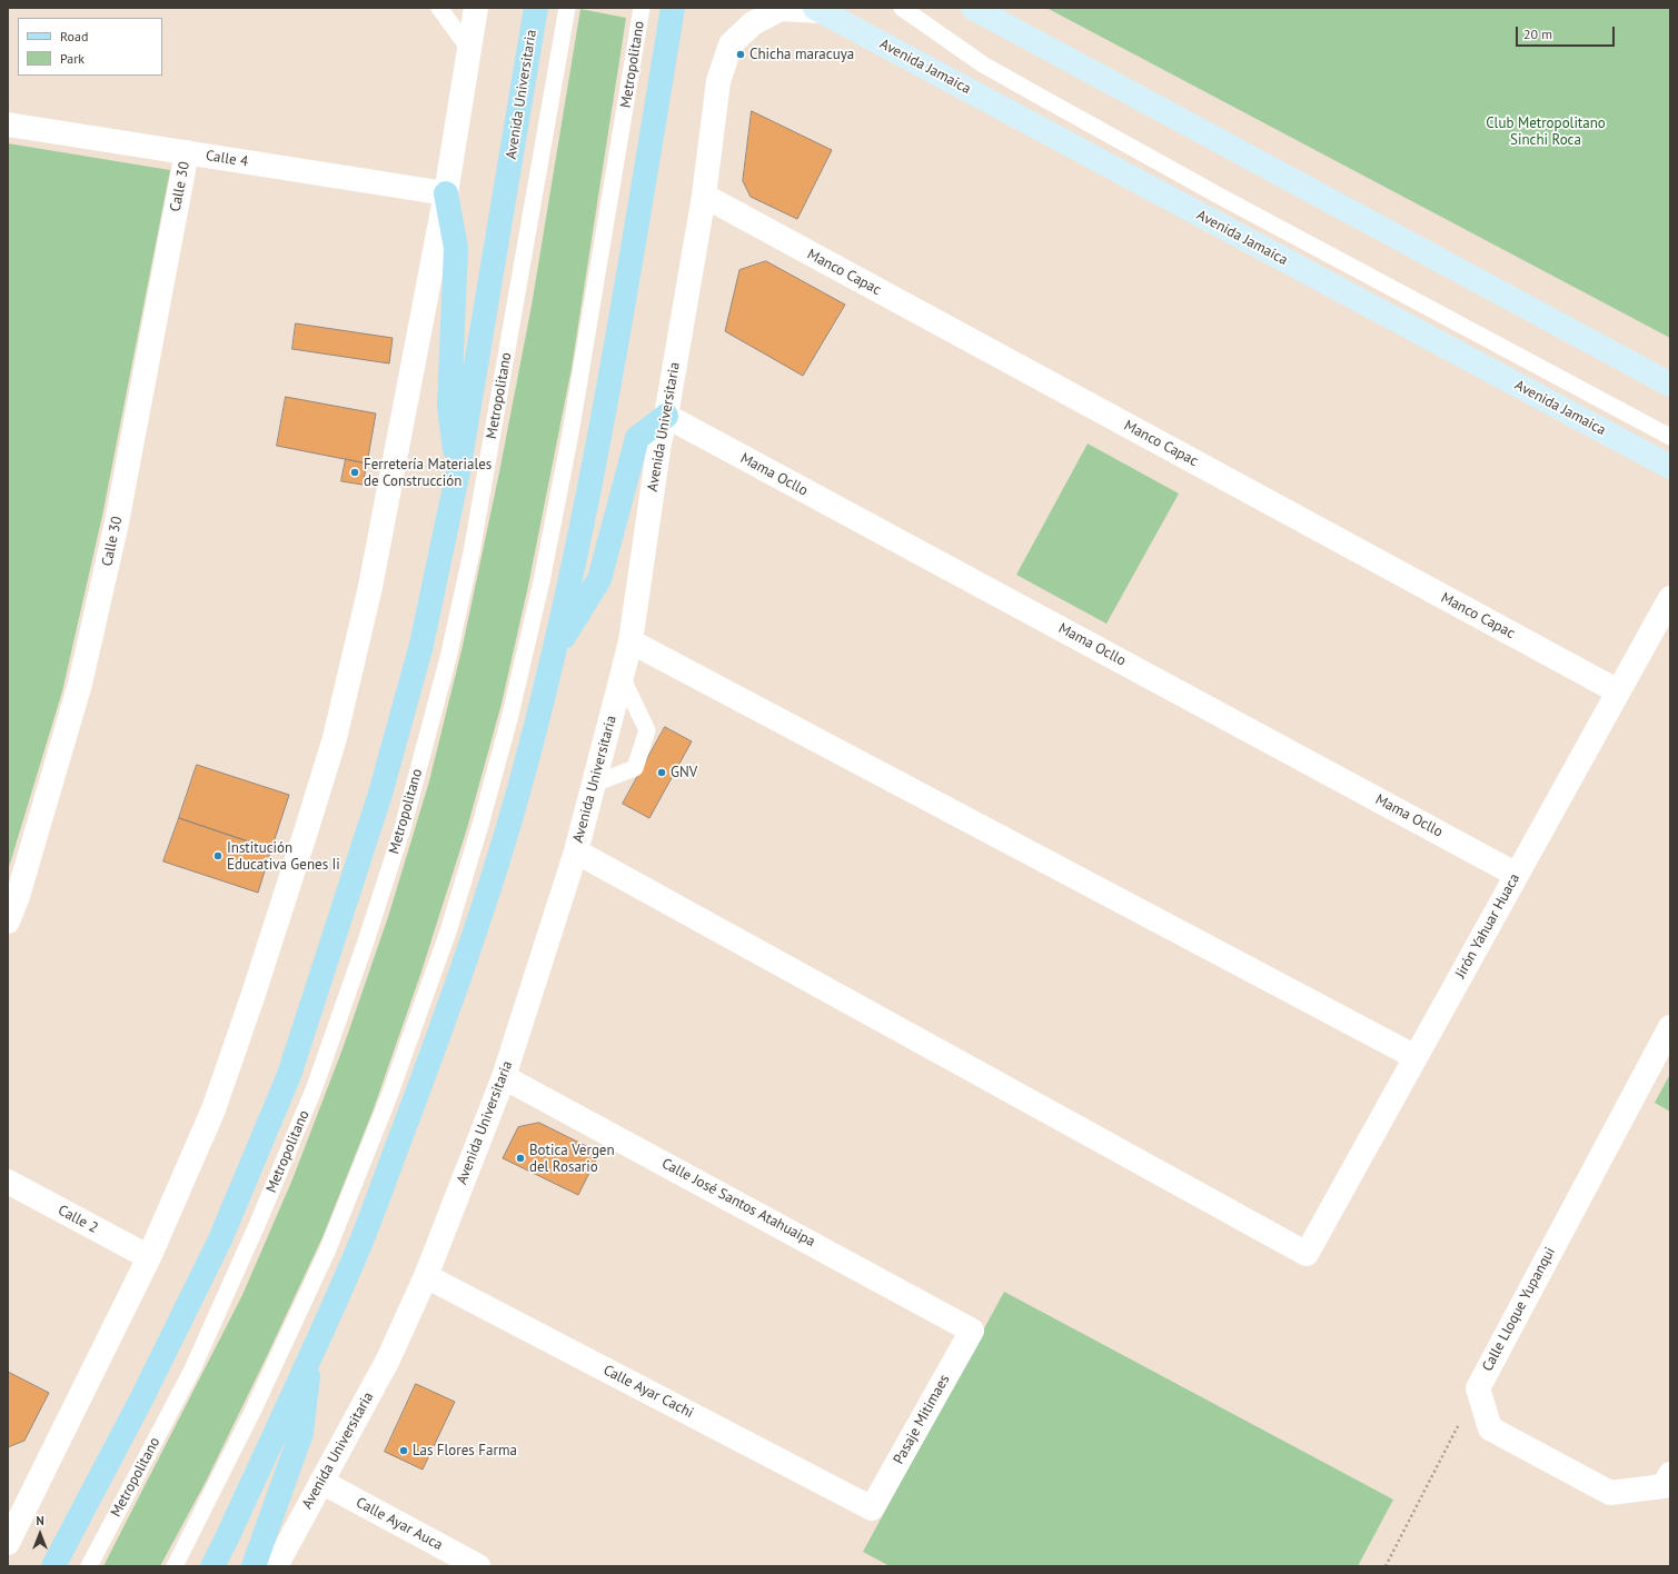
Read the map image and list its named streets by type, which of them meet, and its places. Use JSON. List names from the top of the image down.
{
  "streets": {
    "main road": ["Avenida Jamaica", "Avenida Universitaria"],
    "street": [
      "Calle 4",
      "Calle 30",
      "Manco Capac",
      "Mama Ocllo",
      "Jirón Yahuar Huaca",
      "Calle José Santos Atahuaipa",
      "Calle 2",
      "Calle Lloque Yupanqui",
      "Calle Ayar Cachi",
      "Pasaje Mitimaes",
      "Calle Ayar Auca"
    ],
    "lane": ["Metropolitano"]
  },
  "crossings": [
    ["Avenida Jamaica", "Avenida Universitaria"],
    ["Avenida Universitaria", "Manco Capac"],
    ["Avenida Universitaria", "Mama Ocllo"],
    ["Avenida Universitaria", "Jirón Yahuar Huaca"],
    ["Avenida Universitaria", "Calle José Santos Atahuaipa"],
    ["Avenida Universitaria", "Calle Ayar Cachi"],
    ["Avenida Universitaria", "Calle Ayar Auca"],
    ["Calle 4", "Calle 30"],
    ["Manco Capac", "Jirón Yahuar Huaca"],
    ["Mama Ocllo", "Jirón Yahuar Huaca"],
    ["Calle José Santos Atahuaipa", "Pasaje Mitimaes"],
    ["Calle Ayar Cachi", "Pasaje Mitimaes"]
  ],
  "parks": ["Club Metropolitano Sinchi Roca"],
  "places": [
    "Chicha maracuya",
    "Ferretería Materiales de Construcción",
    "GNV",
    "Institución Educativa Genes Ii",
    "Botica Vergen del Rosario",
    "Las Flores Farma"
  ],
  "legend": ["Road", "Park"],
  "scale_bar": "20 m",
  "north": "top"
}
